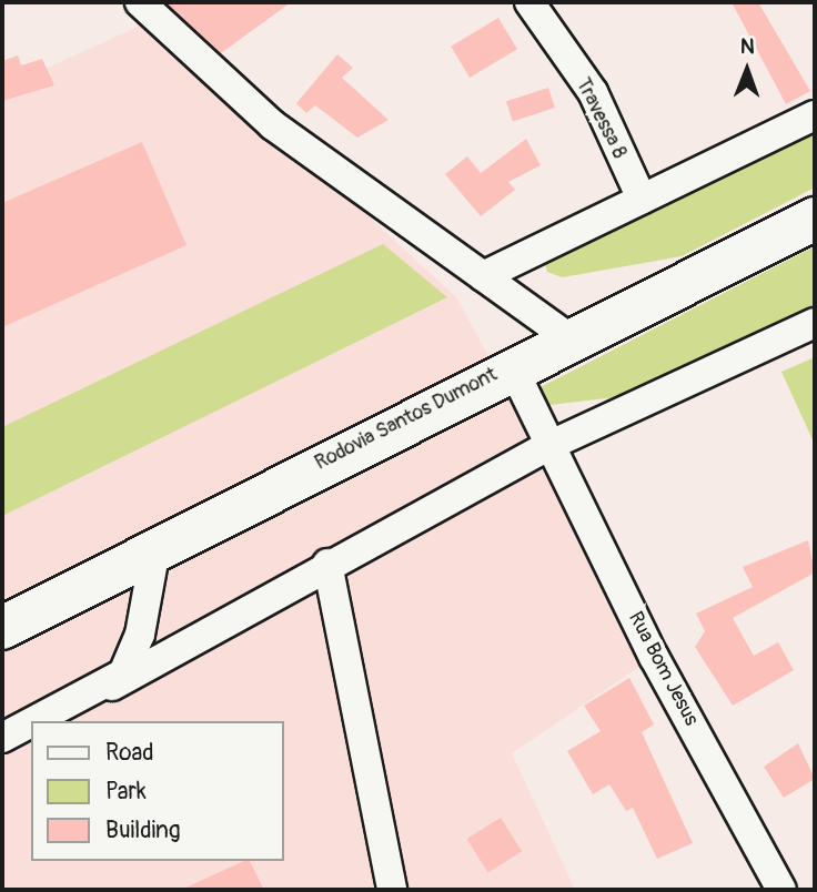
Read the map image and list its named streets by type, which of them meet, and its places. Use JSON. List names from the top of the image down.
{
  "streets": {
    "highway": ["Rodovia Santos Dumont"],
    "street": ["Travessa 8", "Rua Bom Jesus"]
  },
  "crossings": [
    ["Rodovia Santos Dumont", "Rua Bom Jesus"]
  ],
  "legend": ["Road", "Park", "Building"],
  "north": "top"
}
